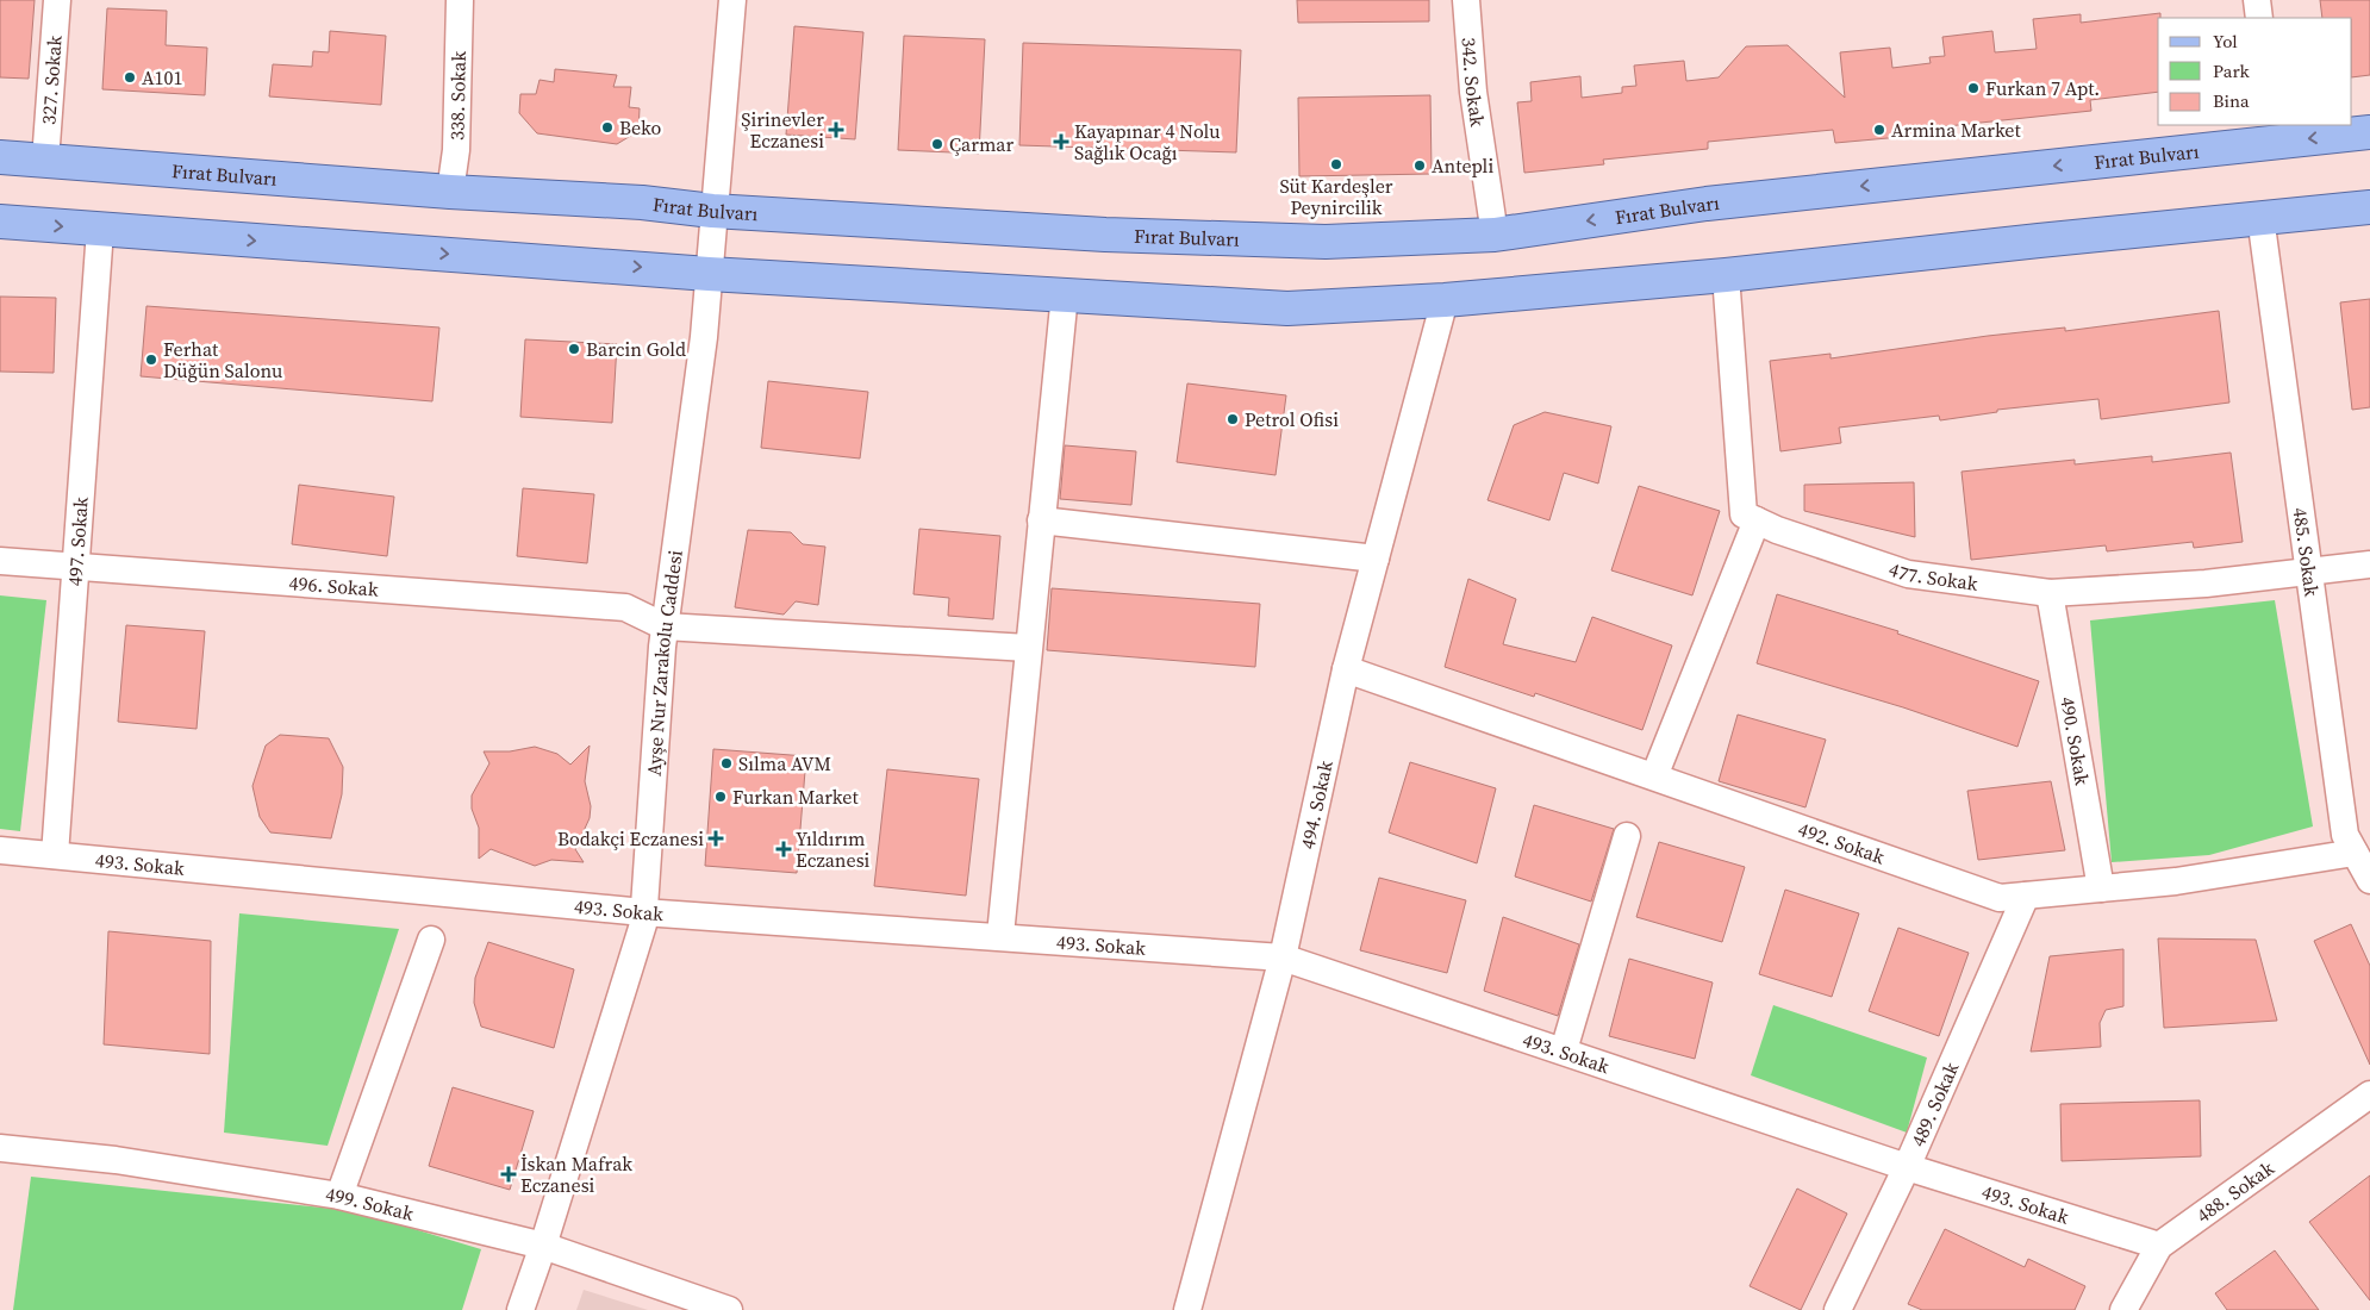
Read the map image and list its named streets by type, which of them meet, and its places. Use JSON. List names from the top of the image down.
{
  "streets": {
    "main road": ["Fırat Bulvarı"],
    "street": [
      "327. Sokak",
      "342. Sokak",
      "338. Sokak",
      "497. Sokak",
      "485. Sokak",
      "477. Sokak",
      "496. Sokak",
      "Ayşe Nur Zarakolu Caddesi",
      "490. Sokak",
      "494. Sokak",
      "492. Sokak",
      "493. Sokak",
      "489. Sokak",
      "488. Sokak",
      "499. Sokak"
    ]
  },
  "crossings": [
    ["327. Sokak", "Fırat Bulvarı"],
    ["342. Sokak", "Fırat Bulvarı"],
    ["338. Sokak", "Fırat Bulvarı"],
    ["Fırat Bulvarı", "Ayşe Nur Zarakolu Caddesi"],
    ["497. Sokak", "496. Sokak"],
    ["497. Sokak", "493. Sokak"],
    ["485. Sokak", "477. Sokak"],
    ["485. Sokak", "492. Sokak"],
    ["477. Sokak", "490. Sokak"],
    ["496. Sokak", "Ayşe Nur Zarakolu Caddesi"],
    ["Ayşe Nur Zarakolu Caddesi", "493. Sokak"],
    ["Ayşe Nur Zarakolu Caddesi", "499. Sokak"],
    ["490. Sokak", "492. Sokak"],
    ["494. Sokak", "492. Sokak"],
    ["494. Sokak", "493. Sokak"],
    ["492. Sokak", "489. Sokak"],
    ["493. Sokak", "489. Sokak"],
    ["493. Sokak", "488. Sokak"]
  ],
  "places": {
    "other": [
      "A101",
      "Furkan 7 Apt.",
      "Beko",
      "Armina Market",
      "Çarmar",
      "Süt Kardeşler Peynircilik",
      "Antepli",
      "Barcin Gold",
      "Ferhat Düğün Salonu",
      "Petrol Ofisi",
      "Sılma AVM",
      "Furkan Market"
    ],
    "health": [
      "Şirinevler Eczanesi",
      "Kayapınar 4 Nolu Sağlık Ocağı",
      "Bodakçi Eczanesi",
      "Yıldırım Eczanesi",
      "İskan Mafrak Eczanesi"
    ]
  },
  "legend": ["Yol", "Park", "Bina"]
}
